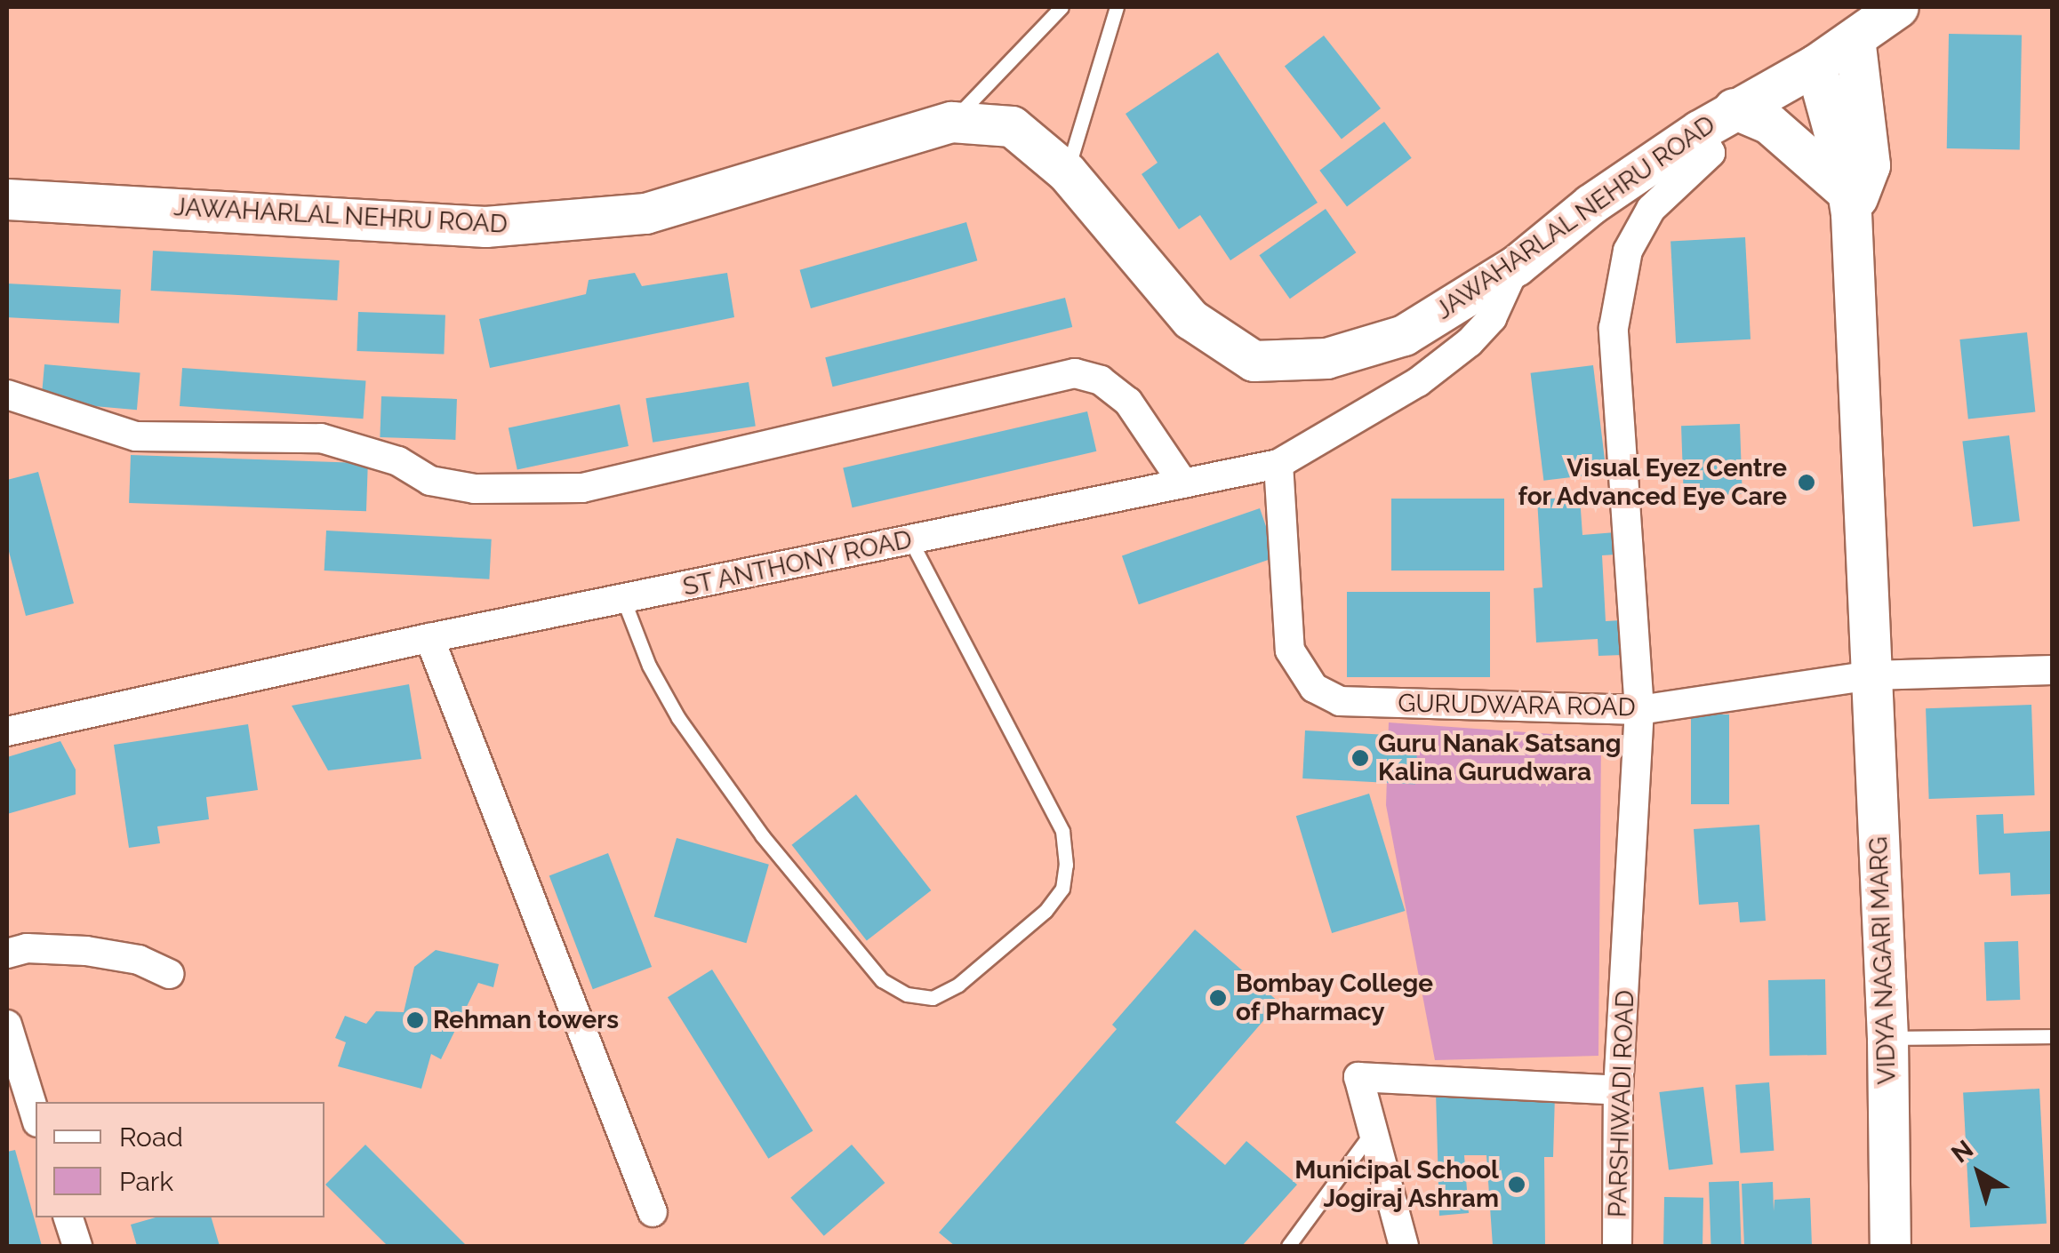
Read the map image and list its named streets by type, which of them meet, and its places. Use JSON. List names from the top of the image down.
{
  "streets": {
    "main road": ["JAWAHARLAL NEHRU ROAD", "VIDYA NAGARI MARG"],
    "street": ["ST ANTHONY ROAD", "GURUDWARA ROAD", "PARSHIWADI ROAD"]
  },
  "crossings": [
    ["JAWAHARLAL NEHRU ROAD", "ST ANTHONY ROAD"],
    ["ST ANTHONY ROAD", "GURUDWARA ROAD"],
    ["GURUDWARA ROAD", "VIDYA NAGARI MARG"],
    ["GURUDWARA ROAD", "PARSHIWADI ROAD"]
  ],
  "places": [
    "Visual Eyez Centre for Advanced Eye Care",
    "Guru Nanak Satsang Kalina Gurudwara",
    "Bombay College of Pharmacy",
    "Rehman towers",
    "Municipal School Jogiraj Ashram"
  ],
  "legend": ["Road", "Park"],
  "north": "top left"
}
